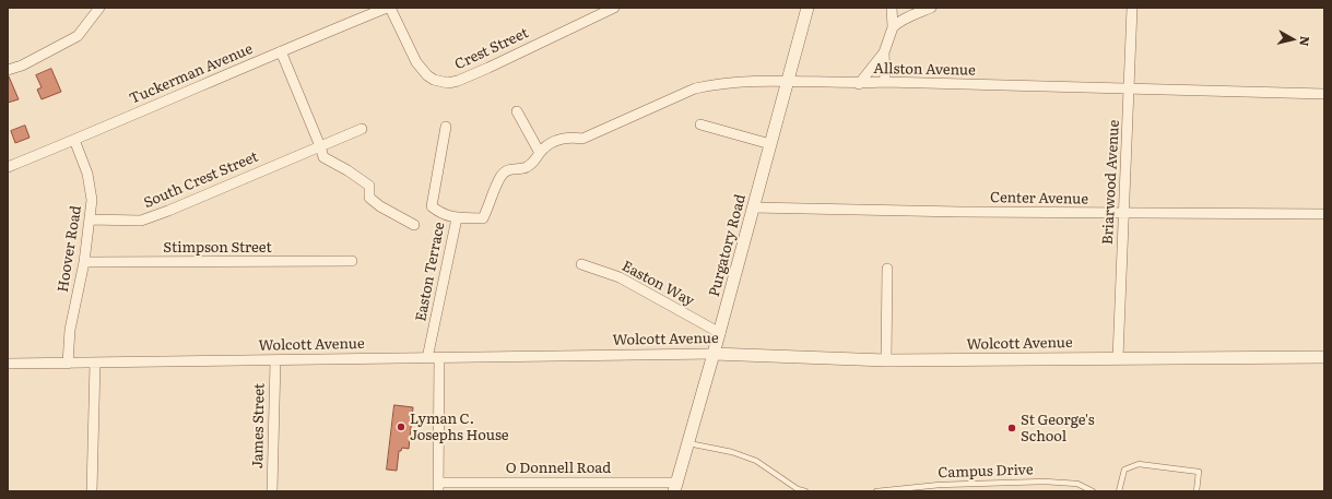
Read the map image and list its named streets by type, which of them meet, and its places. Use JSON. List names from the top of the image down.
{
  "streets": {
    "street": [
      "Crest Street",
      "Allston Avenue",
      "Tuckerman Avenue",
      "South Crest Street",
      "Briarwood Avenue",
      "Center Avenue",
      "Purgatory Road",
      "Stimpson Street",
      "Hoover Road",
      "Easton Terrace",
      "Easton Way",
      "Wolcott Avenue",
      "James Street",
      "O Donnell Road"
    ],
    "lane": ["Campus Drive"]
  },
  "crossings": [
    ["Crest Street", "Tuckerman Avenue"],
    ["Allston Avenue", "Briarwood Avenue"],
    ["Allston Avenue", "Purgatory Road"],
    ["Allston Avenue", "Easton Terrace"],
    ["Tuckerman Avenue", "Hoover Road"],
    ["South Crest Street", "Hoover Road"],
    ["Briarwood Avenue", "Center Avenue"],
    ["Briarwood Avenue", "Wolcott Avenue"],
    ["Center Avenue", "Purgatory Road"],
    ["Purgatory Road", "Easton Way"],
    ["Purgatory Road", "Wolcott Avenue"],
    ["Purgatory Road", "O Donnell Road"],
    ["Stimpson Street", "Hoover Road"],
    ["Hoover Road", "Wolcott Avenue"],
    ["Easton Terrace", "Wolcott Avenue"],
    ["Wolcott Avenue", "James Street"]
  ],
  "places": ["Lyman C. Josephs House", "St George's School"],
  "north": "right"
}
